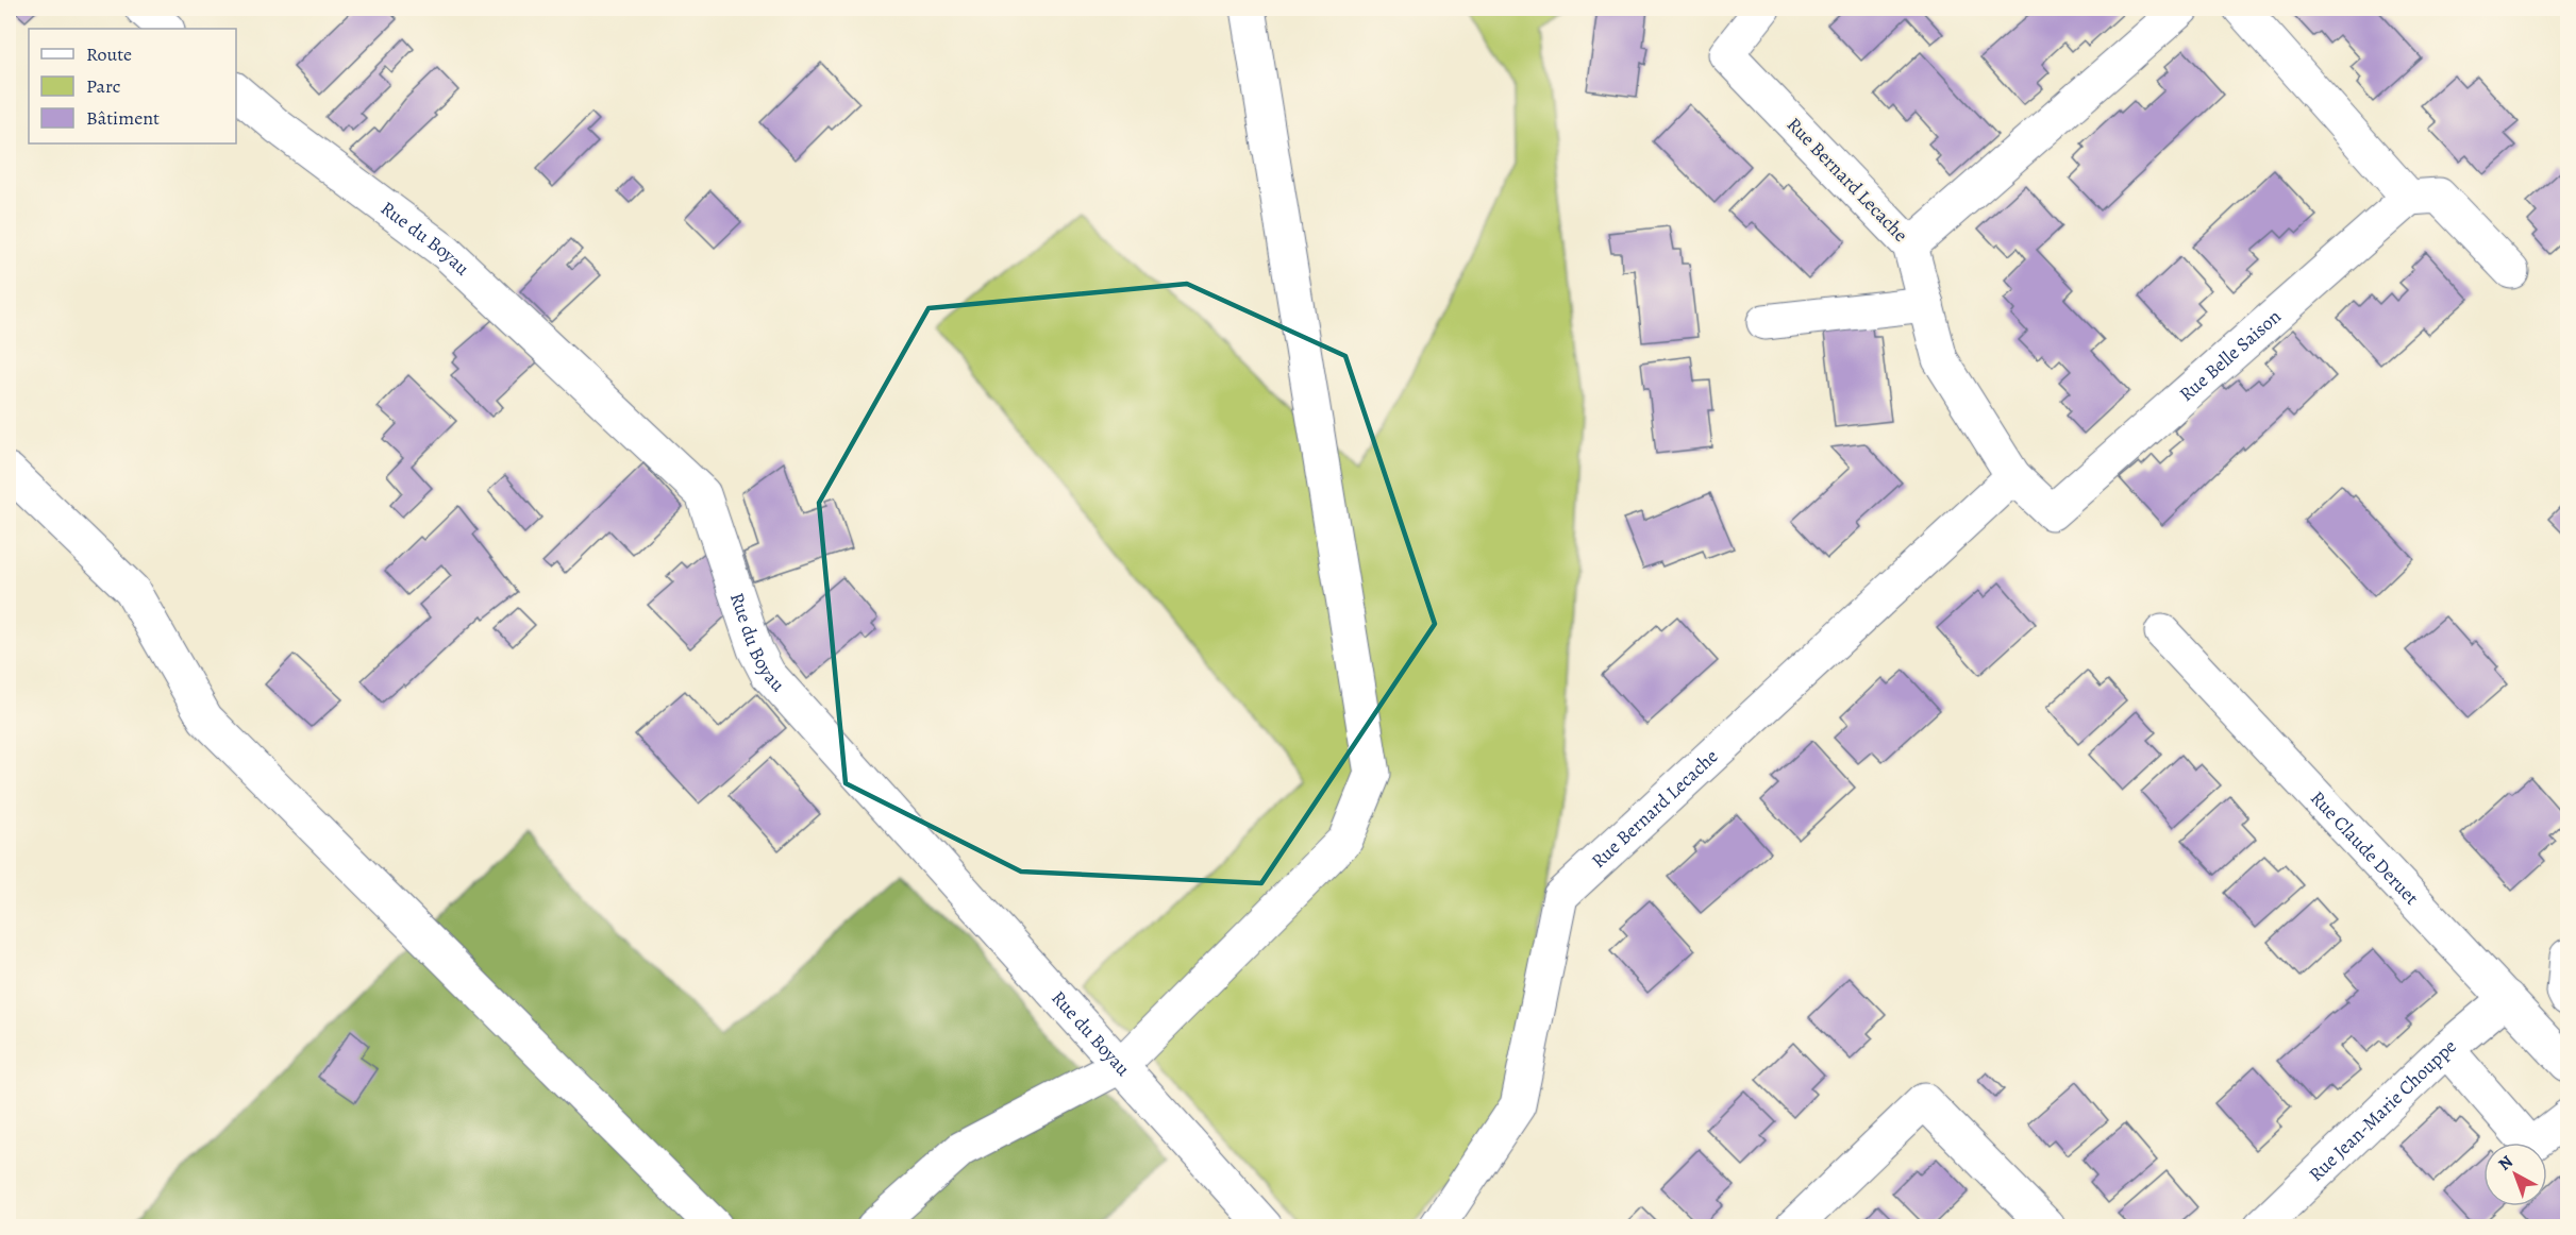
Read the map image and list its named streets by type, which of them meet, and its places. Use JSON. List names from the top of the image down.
{
  "streets": {
    "street": [
      "Rue Bernard Lecache",
      "Rue du Boyau",
      "Rue Belle Saison",
      "Rue Claude Deruet",
      "Rue Jean-Marie Chouppe"
    ]
  },
  "crossings": [
    ["Rue Bernard Lecache", "Rue Belle Saison"],
    ["Rue Claude Deruet", "Rue Jean-Marie Chouppe"]
  ],
  "legend": ["Route", "Parc", "Bâtiment"],
  "north": "top left"
}
